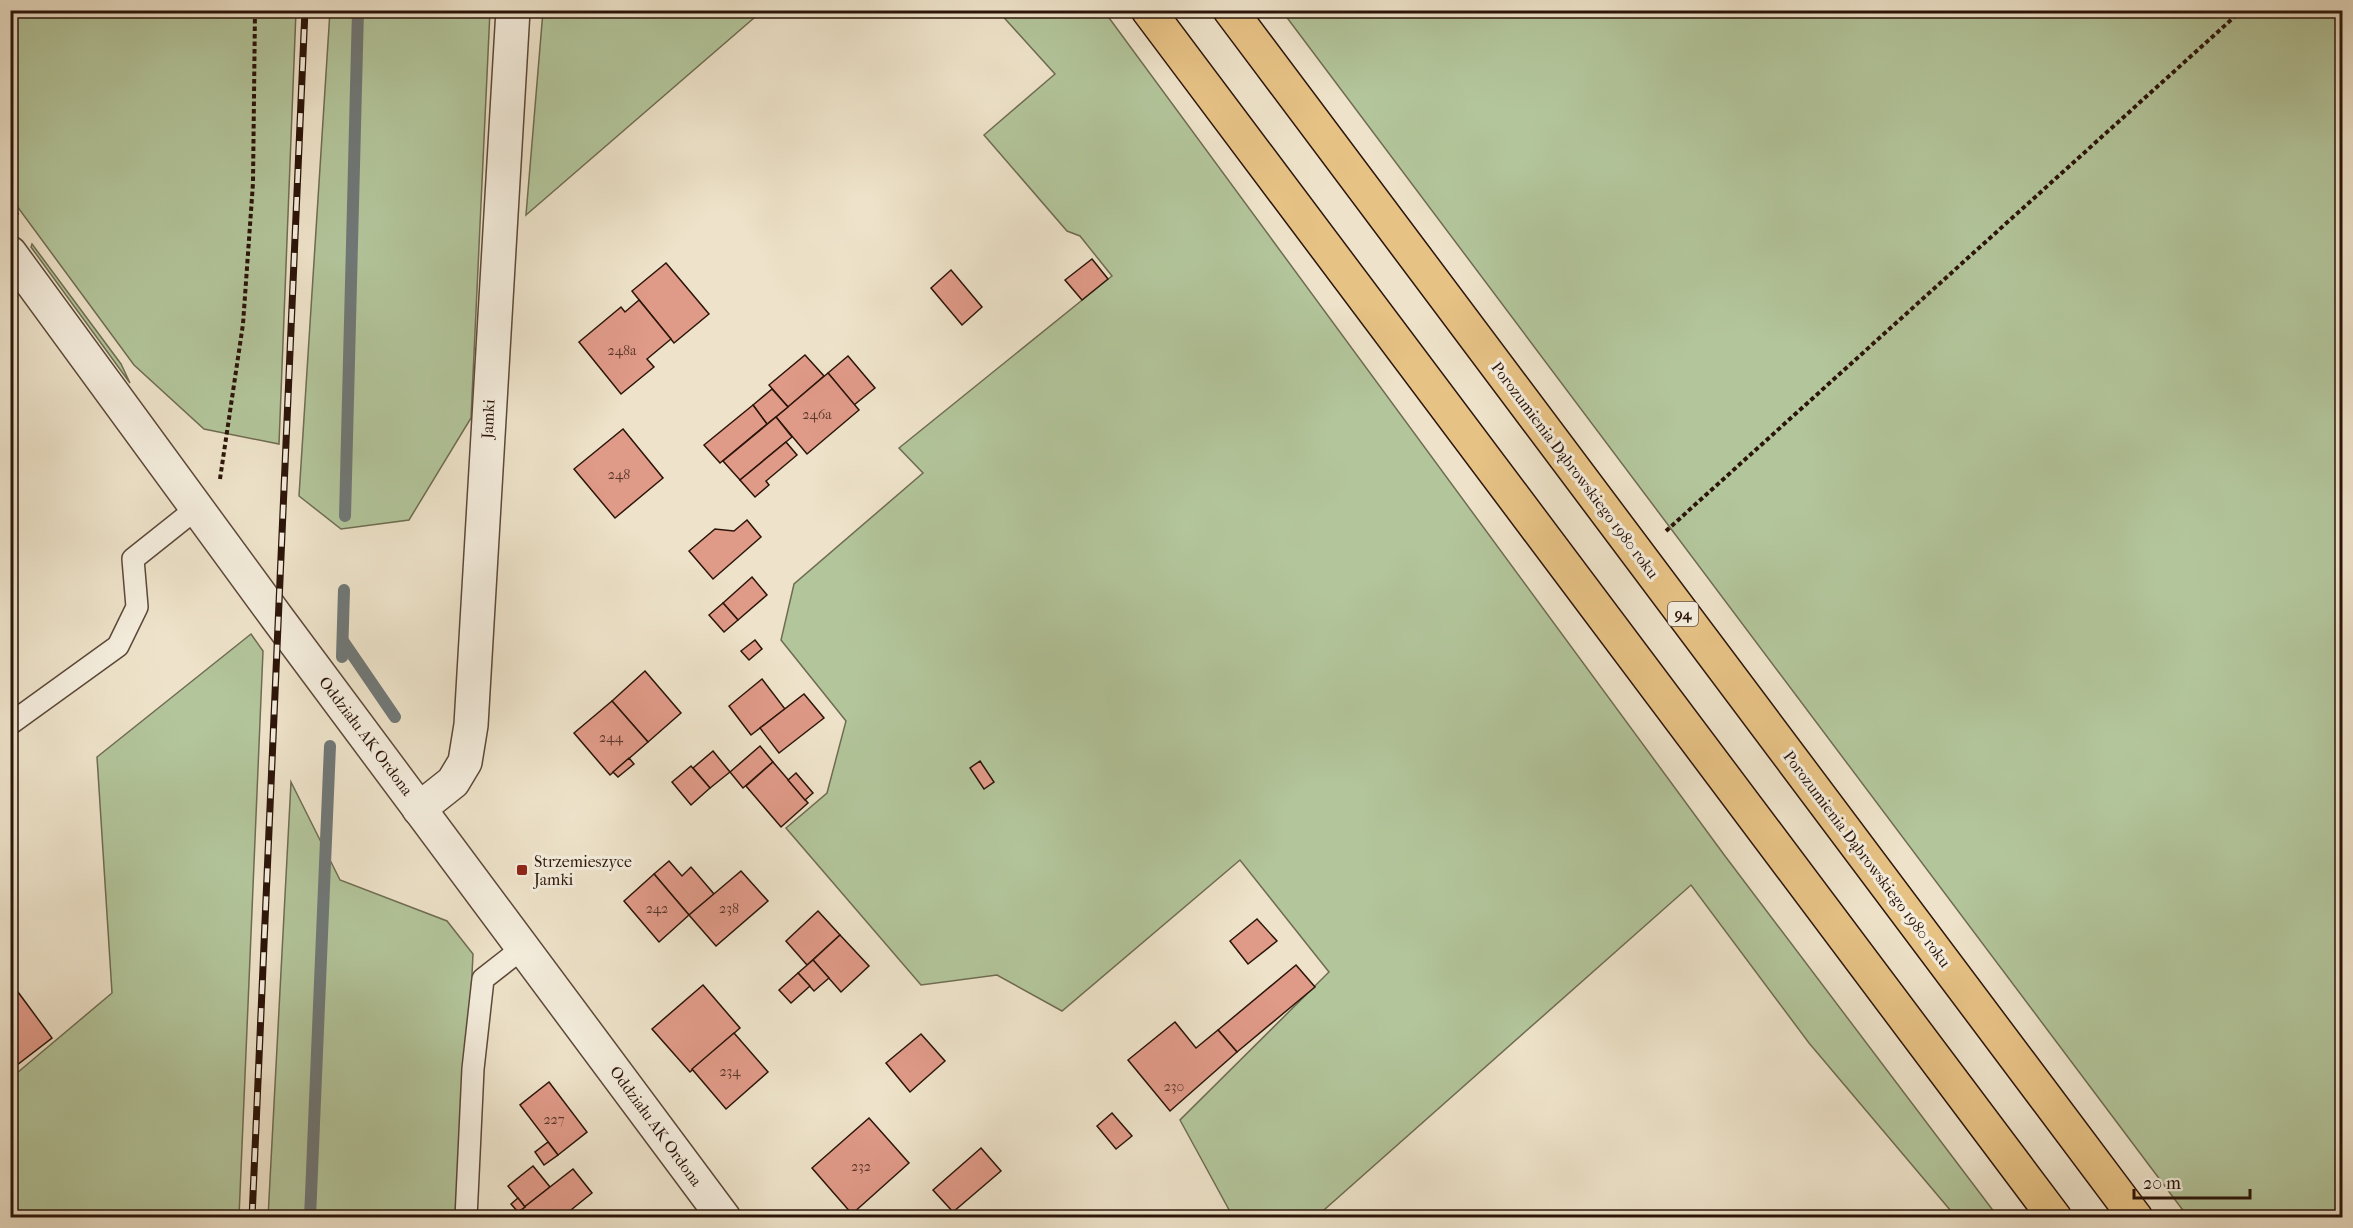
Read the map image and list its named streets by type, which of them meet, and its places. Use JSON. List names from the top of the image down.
{
  "streets": {
    "main road": ["Porozumienia Dąbrowskiego 1980 roku", "94"],
    "street": ["Jamki", "Oddziału AK Ordona"]
  },
  "crossings": [
    ["Jamki", "Oddziału AK Ordona"]
  ],
  "places": {
    "transit": ["Strzemieszyce Jamki"]
  },
  "house_numbers": [
    "248a",
    "246a",
    "248",
    "244",
    "242",
    "238",
    "234",
    "230",
    "227",
    "232"
  ],
  "scale_bar": "20 m"
}
